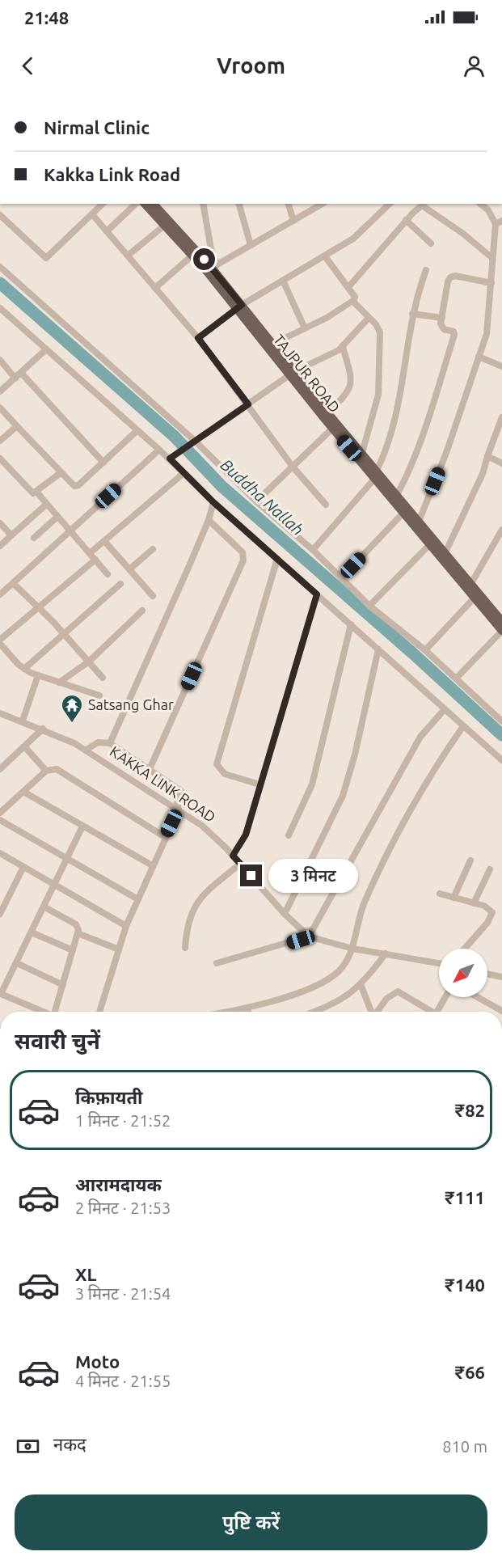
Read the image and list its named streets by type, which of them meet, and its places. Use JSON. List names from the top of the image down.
{
  "streets": {
    "main road": ["TAJPUR ROAD"],
    "street": ["KAKKA LINK ROAD"]
  },
  "water": ["Buddha Nallah"],
  "places": {
    "temple": ["Satsang Ghar"]
  },
  "north": "bottom left",
  "page": {
    "status": "21:48",
    "header": "Vroom",
    "banner": ["Nirmal Clinic", "Kakka Link Road"],
    "bubble": "3 मिनट",
    "heading": "सवारी चुनें",
    "list": [
      {
        "name": "किफ़ायती",
        "note": "1 मिनट · 21:52",
        "value": "₹82"
      },
      {
        "name": "आरामदायक",
        "note": "2 मिनट · 21:53",
        "value": "₹111"
      },
      {
        "name": "XL",
        "note": "3 मिनट · 21:54",
        "value": "₹140"
      },
      {
        "name": "Moto",
        "note": "4 मिनट · 21:55",
        "value": "₹66"
      }
    ],
    "pay": ["नकद", "810 m"],
    "buttons": "पुष्टि करें"
  }
}
